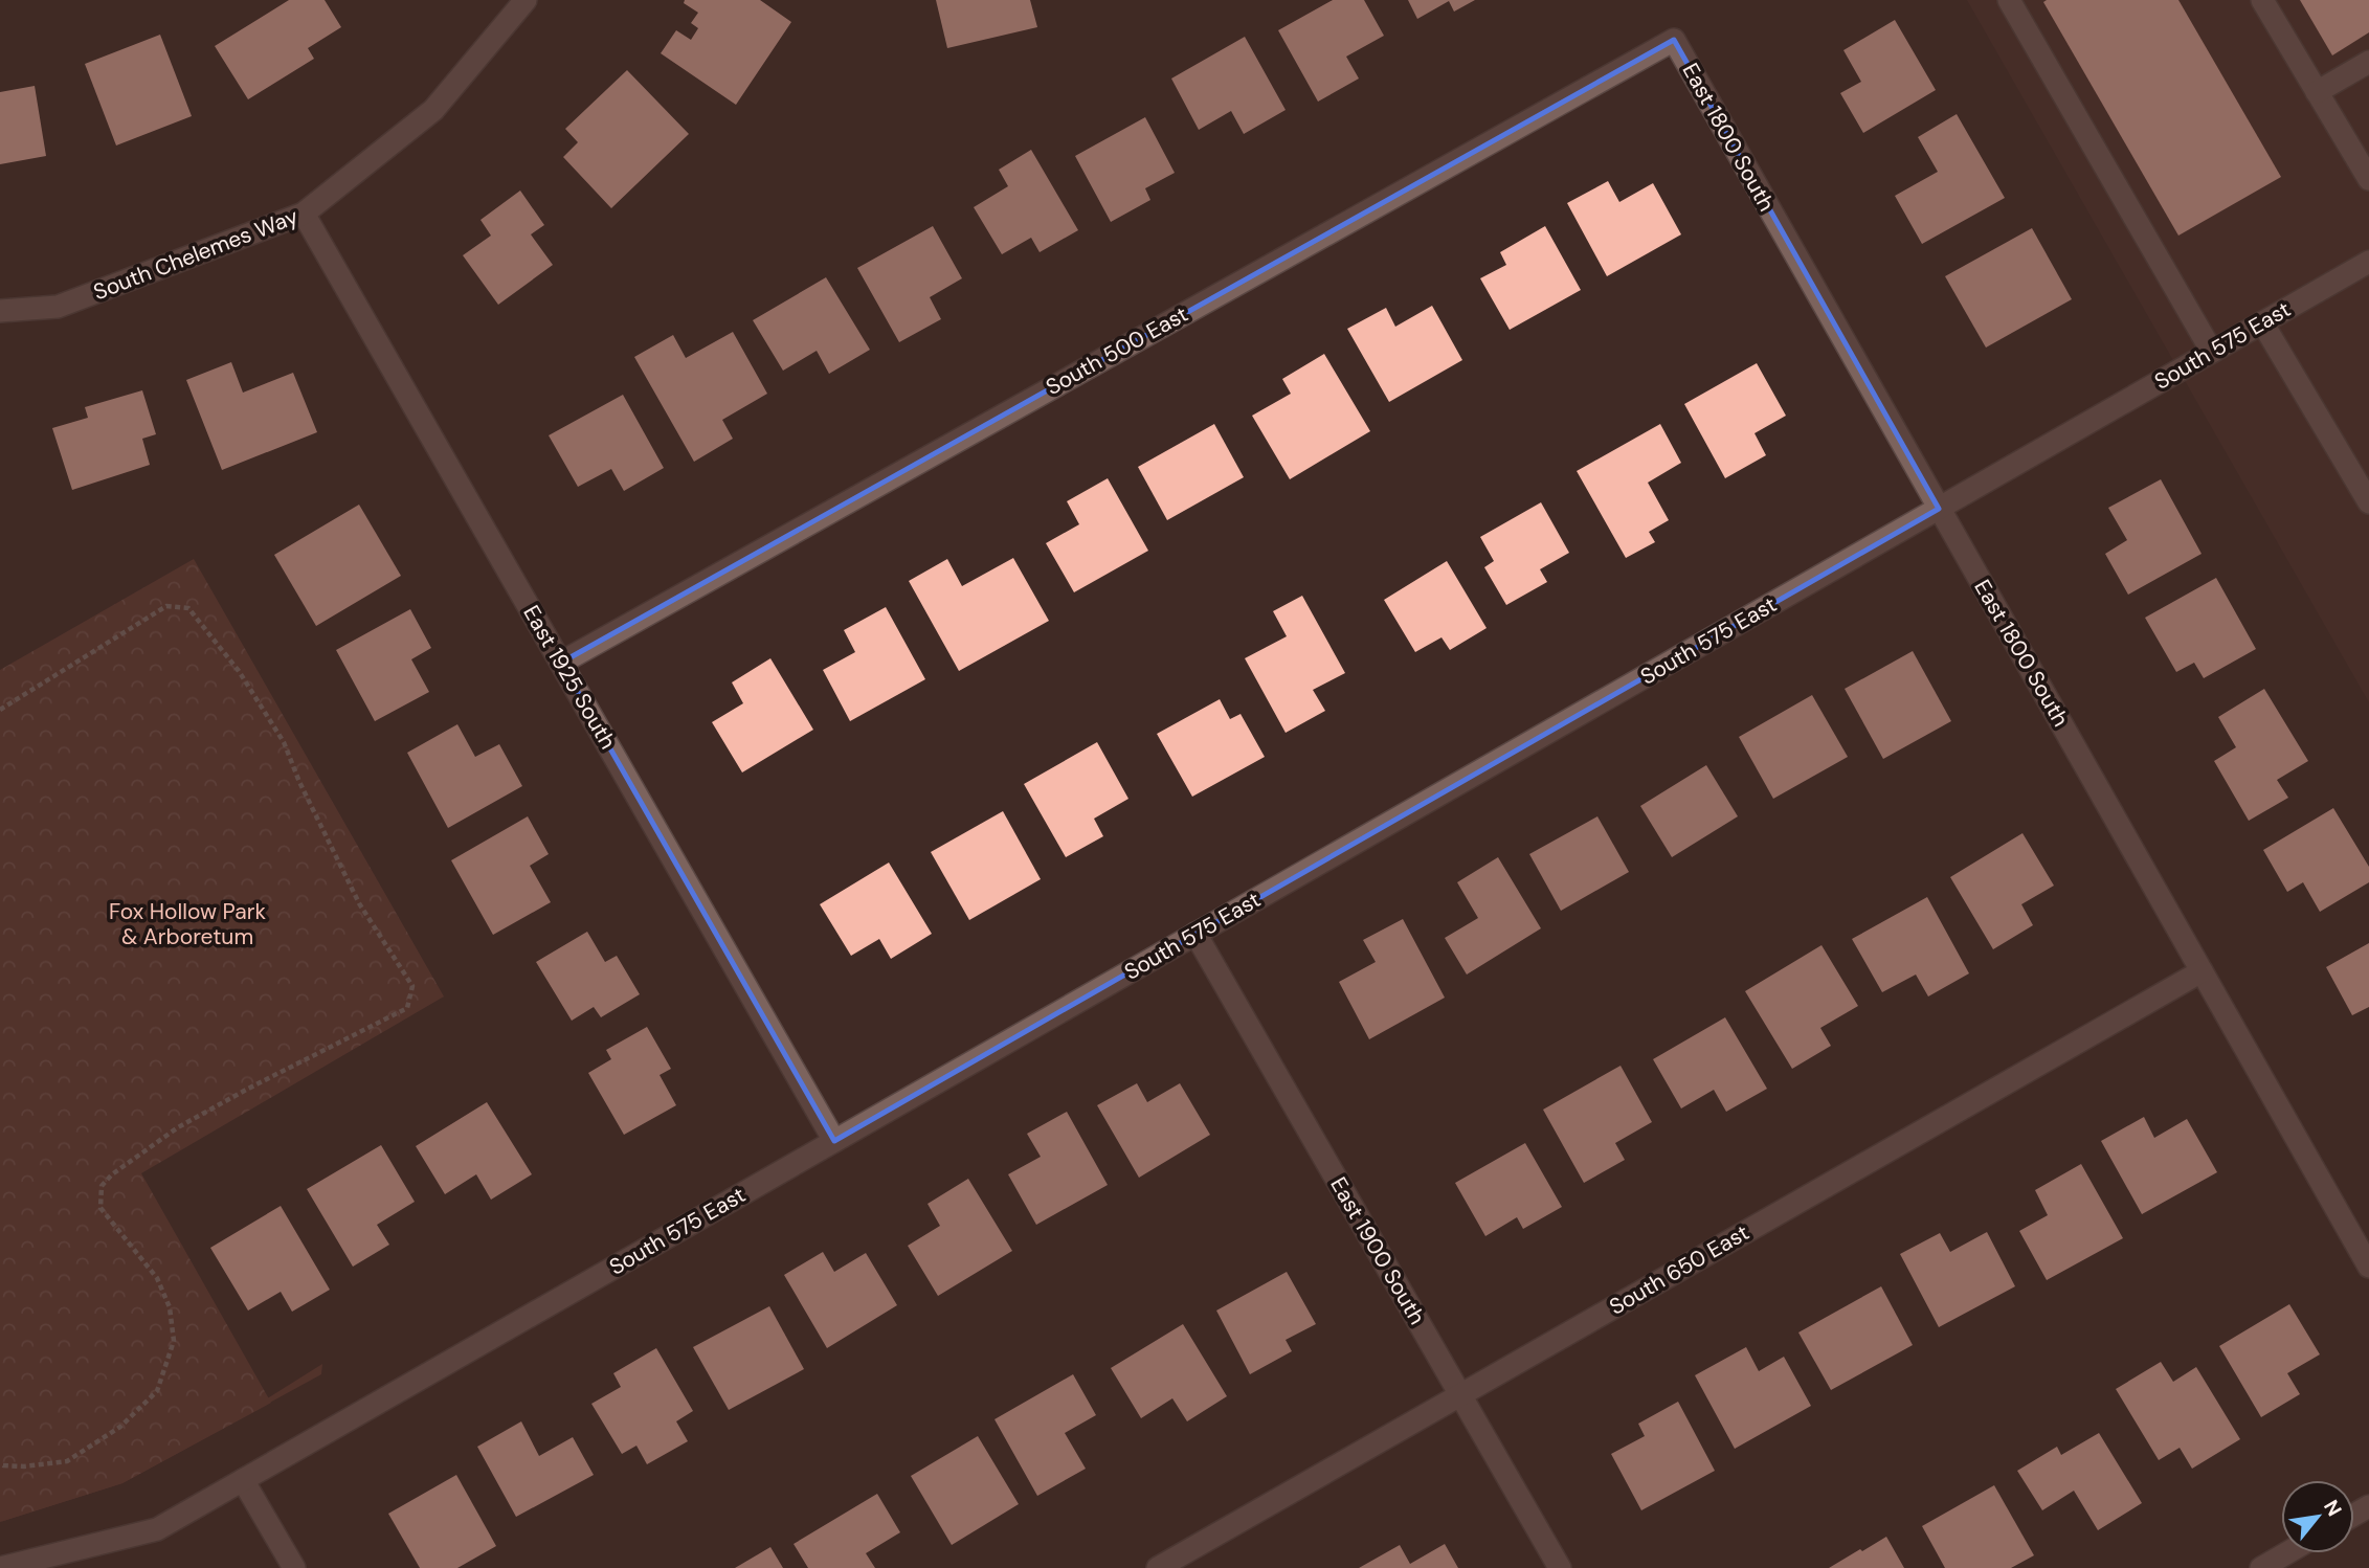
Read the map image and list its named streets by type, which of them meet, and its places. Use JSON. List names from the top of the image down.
{
  "streets": {
    "street": [
      "East 1800 South",
      "South Chelemes Way",
      "South 575 East",
      "South 500 East",
      "East 1925 South",
      "East 1900 South",
      "South 650 East"
    ]
  },
  "crossings": [
    ["East 1800 South", "South 575 East"],
    ["East 1800 South", "South 500 East"],
    ["East 1800 South", "South 650 East"],
    ["South Chelemes Way", "East 1925 South"],
    ["South 575 East", "East 1925 South"],
    ["South 575 East", "East 1900 South"],
    ["South 500 East", "East 1925 South"],
    ["East 1900 South", "South 650 East"]
  ],
  "parks": ["Fox Hollow Park & Arboretum"],
  "north": "top right"
}
